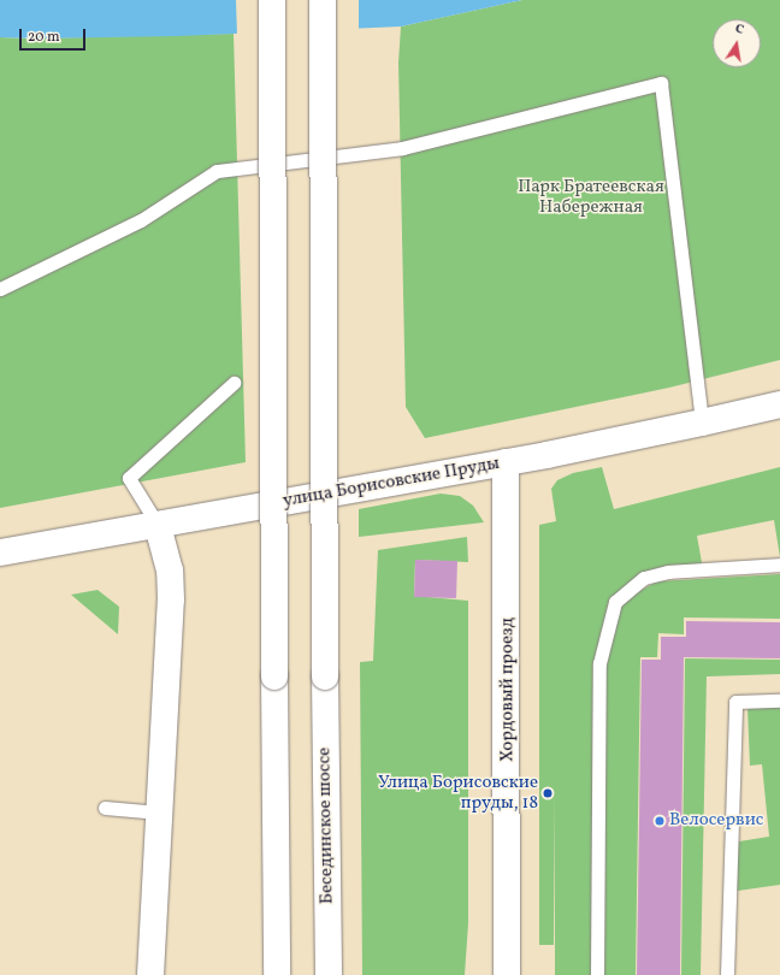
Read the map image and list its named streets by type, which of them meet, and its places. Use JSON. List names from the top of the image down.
{
  "streets": {
    "main road": ["улица Борисовские Пруды", "Хордовый проезд", "Бесединское шоссе"]
  },
  "crossings": [
    ["улица Борисовские Пруды", "Хордовый проезд"]
  ],
  "parks": ["Парк Братеевская Набережная"],
  "places": ["Улица Борисовские пруды, 18", "Велосервис"],
  "scale_bar": "20 m",
  "north": "top"
}
